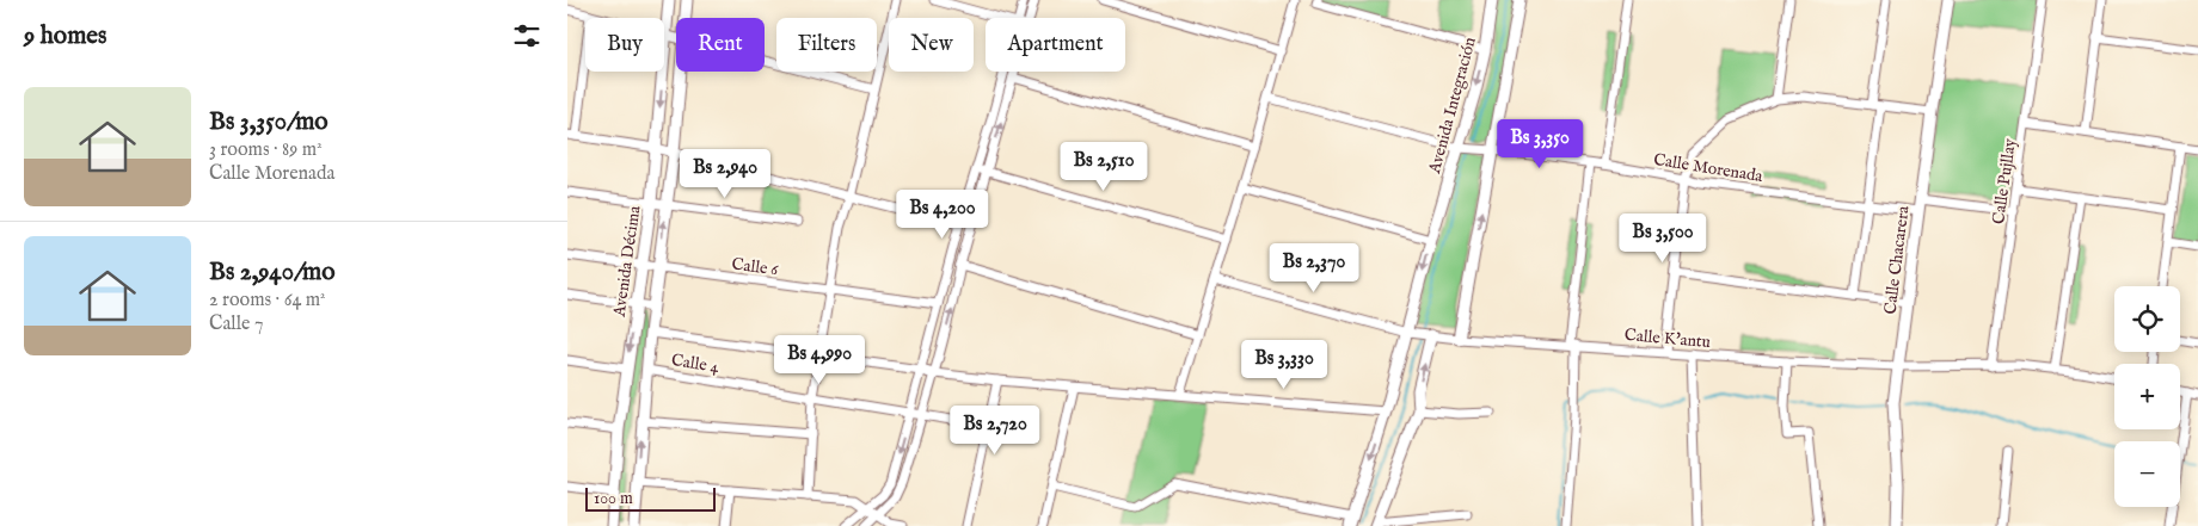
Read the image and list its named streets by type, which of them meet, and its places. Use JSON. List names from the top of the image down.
{
  "streets": {
    "main road": ["Avenida Integración", "Calle Chacarera", "Avenida Décima"],
    "street": [
      "Calle Morenada",
      "Calle Pujllay",
      "Calle 6",
      "Calle K'antu",
      "Calle 4"
    ]
  },
  "crossings": [
    ["Avenida Integración", "Calle Morenada"],
    ["Avenida Integración", "Calle K'antu"],
    ["Calle Morenada", "Calle Chacarera"],
    ["Calle Pujllay", "Calle K'antu"],
    ["Calle Chacarera", "Calle K'antu"],
    ["Avenida Décima", "Calle 6"],
    ["Avenida Décima", "Calle 4"]
  ],
  "scale_bar": "100 m",
  "page": {
    "heading": "9 homes",
    "chip": [
      "Buy",
      "Rent",
      "Filters",
      "New",
      "Apartment"
    ],
    "list": [
      {
        "name": "Bs 3,350/mo",
        "note": "3 rooms · 89 m² · Calle Morenada"
      },
      {
        "name": "Bs 2,940/mo",
        "note": "2 rooms · 64 m² · Calle 7"
      }
    ],
    "price": [
      "Bs 3,350",
      "Bs 2,510",
      "Bs 2,940",
      "Bs 4,200",
      "Bs 3,500",
      "Bs 2,370",
      "Bs 4,990",
      "Bs 3,330",
      "Bs 2,720"
    ],
    "map_buttons": ["+", "−"],
    "scale": "100 m"
  }
}
